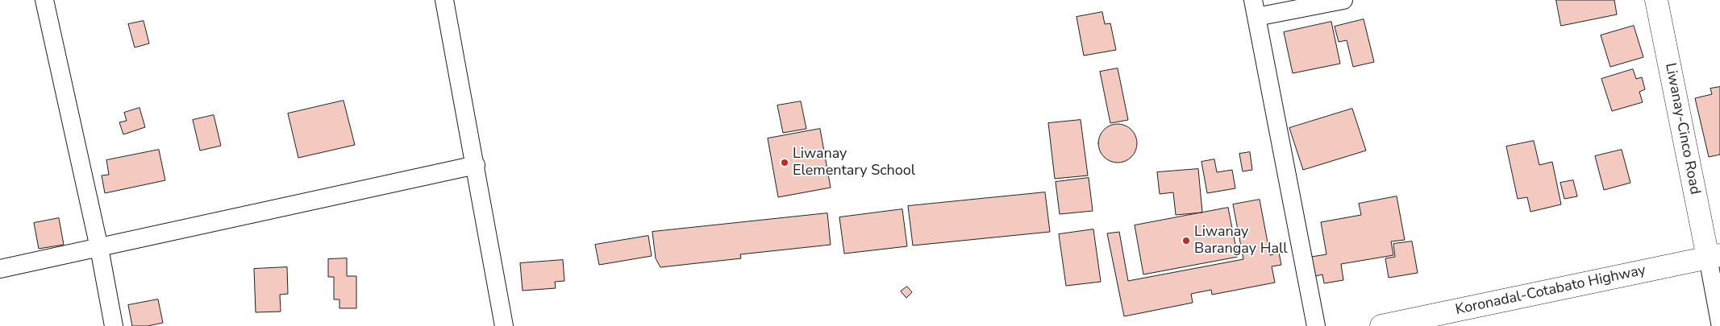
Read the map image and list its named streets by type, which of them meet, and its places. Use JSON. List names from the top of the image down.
{
  "streets": {
    "main road": ["Liwanay-Cinco Road", "Koronadal-Cotabato Highway"]
  },
  "crossings": [
    ["Liwanay-Cinco Road", "Koronadal-Cotabato Highway"]
  ],
  "places": ["Liwanay Elementary School", "Liwanay Barangay Hall"]
}
